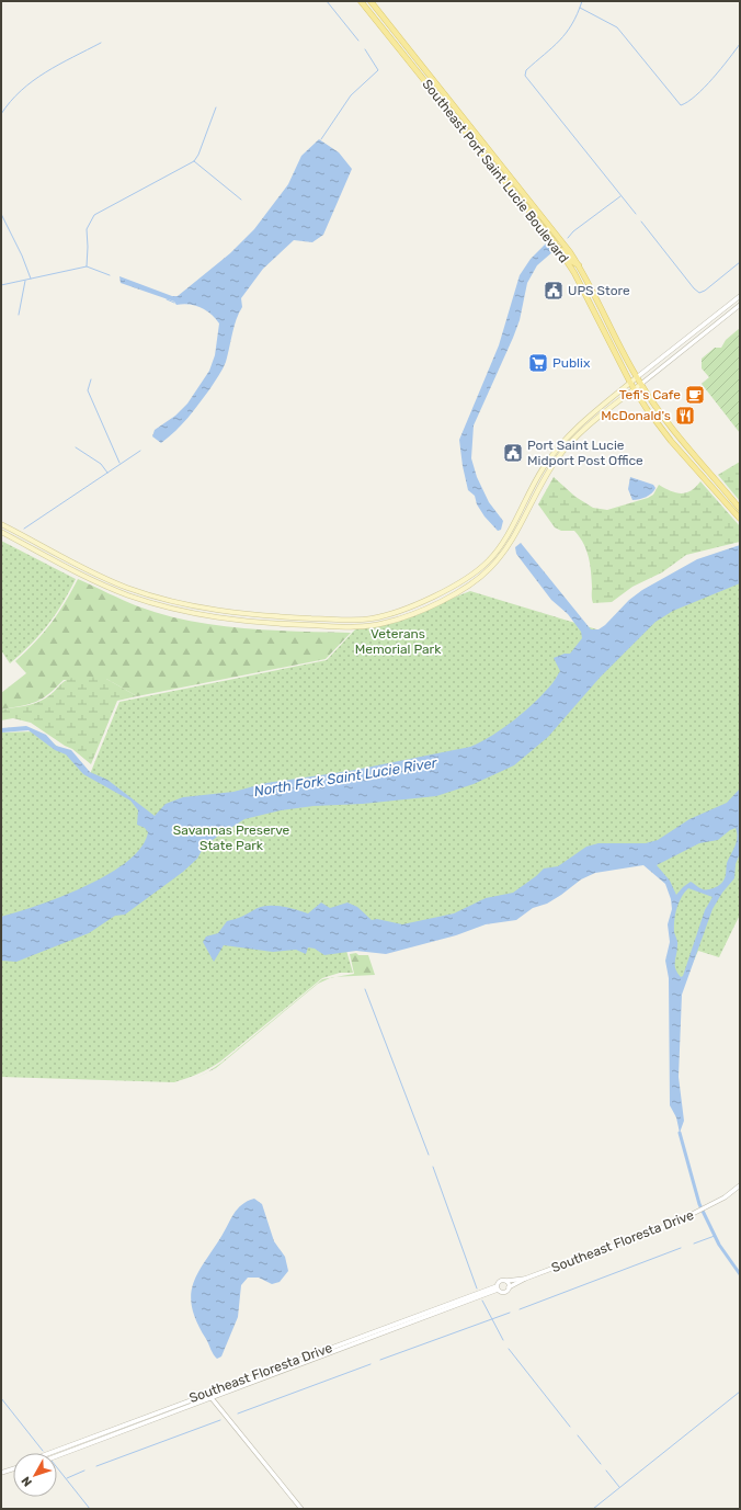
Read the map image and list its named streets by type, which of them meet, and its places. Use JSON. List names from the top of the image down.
{
  "streets": {
    "main road": ["Southeast Port Saint Lucie Boulevard"],
    "street": ["Southeast Floresta Drive"]
  },
  "water": ["North Fork Saint Lucie River"],
  "parks": ["Veterans Memorial Park", "Savannas Preserve State Park"],
  "places": {
    "public building": ["UPS Store", "Port Saint Lucie Midport Post Office"],
    "supermarket": ["Publix"],
    "cafe": ["Tefi's Cafe"],
    "restaurant": ["McDonald's"]
  },
  "north": "bottom left"
}
